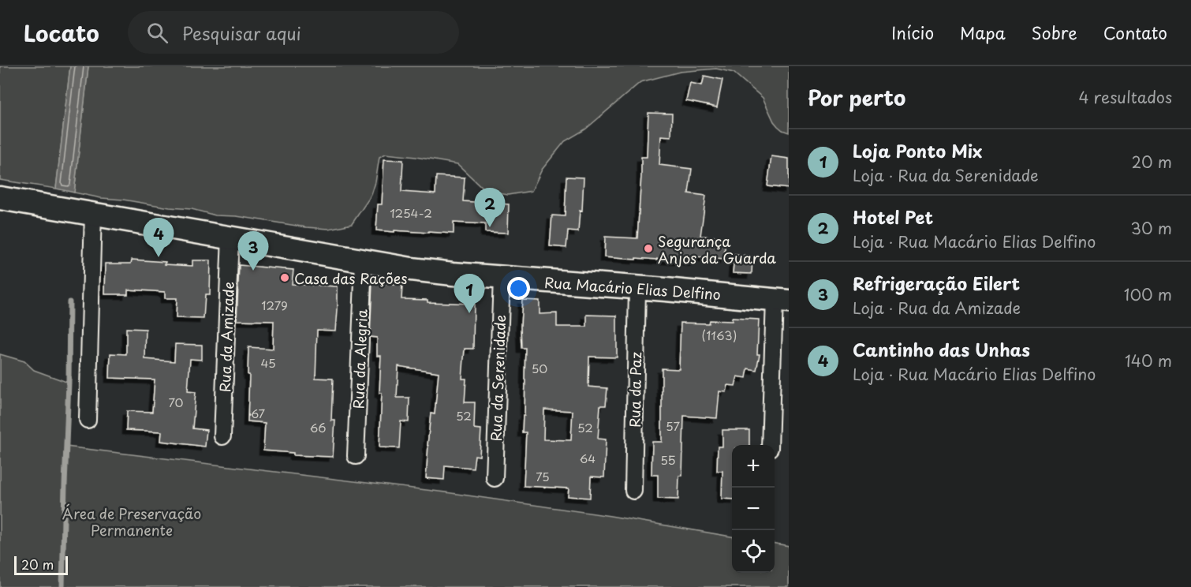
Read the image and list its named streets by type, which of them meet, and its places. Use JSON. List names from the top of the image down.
{
  "streets": {
    "main road": ["Rua Macário Elias Delfino"],
    "street": [
      "Rua da Amizade",
      "Rua da Alegria",
      "Rua da Serenidade",
      "Rua da Paz"
    ]
  },
  "crossings": [
    ["Rua Macário Elias Delfino", "Rua da Amizade"],
    ["Rua Macário Elias Delfino", "Rua da Alegria"],
    ["Rua Macário Elias Delfino", "Rua da Serenidade"],
    ["Rua Macário Elias Delfino", "Rua da Paz"]
  ],
  "parks": ["Área de Preservação Permanente"],
  "places": ["Segurança Anjos da Guarda", "Casa das Rações"],
  "house_numbers": [
    "1254-2",
    "1279",
    "(1163)",
    "45",
    "50",
    "70",
    "67",
    "52",
    "57",
    "66",
    "52",
    "64",
    "55",
    "75"
  ],
  "scale_bar": "20 m",
  "page": {
    "header": "Locato",
    "search": "Pesquisar aqui",
    "nav": [
      "Início",
      "Mapa",
      "Sobre",
      "Contato"
    ],
    "heading": ["Por perto", "4 resultados"],
    "list": [
      {
        "mark": "1",
        "name": "Loja Ponto Mix",
        "note": "Loja · Rua da Serenidade",
        "value": "20 m"
      },
      {
        "mark": "2",
        "name": "Hotel Pet",
        "note": "Loja · Rua Macário Elias Delfino",
        "value": "30 m"
      },
      {
        "mark": "3",
        "name": "Refrigeração Eilert",
        "note": "Loja · Rua da Amizade",
        "value": "100 m"
      },
      {
        "mark": "4",
        "name": "Cantinho das Unhas",
        "note": "Loja · Rua Macário Elias Delfino",
        "value": "140 m"
      }
    ],
    "pins": [
      "2",
      "4",
      "3",
      "1"
    ],
    "map_buttons": ["+", "−"],
    "scale": "20 m"
  }
}
